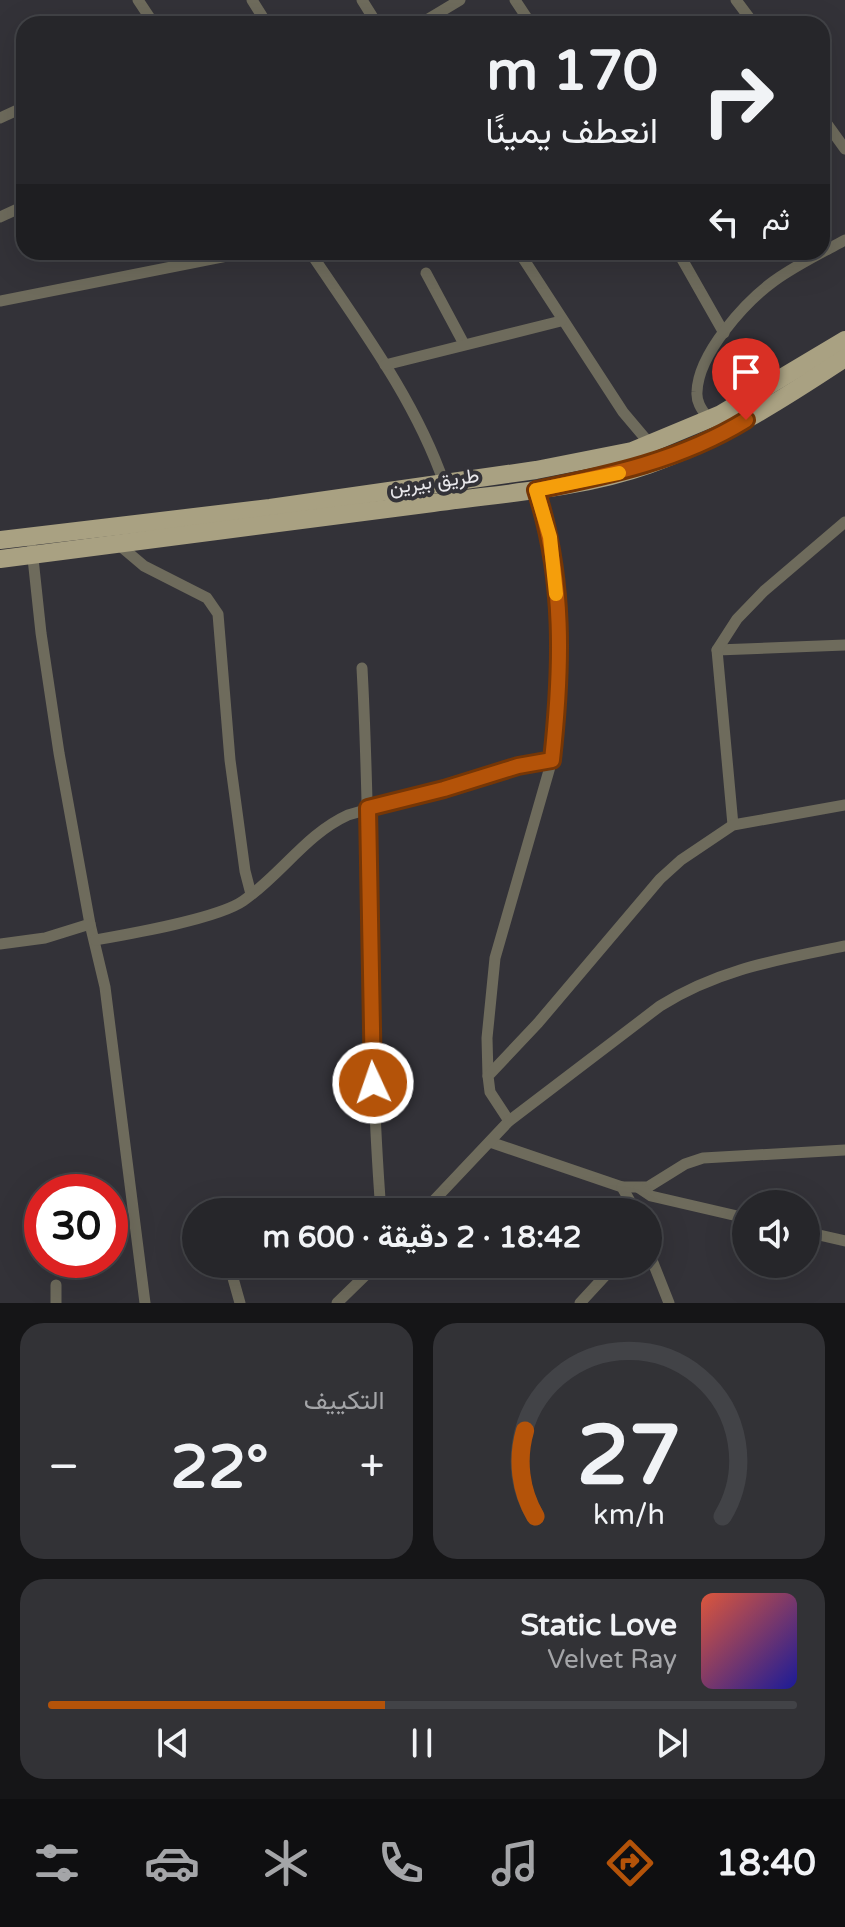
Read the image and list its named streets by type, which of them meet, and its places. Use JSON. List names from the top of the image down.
{
  "streets": {
    "main road": ["طريق بيرين"]
  },
  "page": {
    "turn": ["170 m", "انعطف يمينًا"],
    "then": "ثم",
    "limit": "30",
    "trip": "18:42 · 2 دقيقة · 600 m",
    "tile": "التكييف",
    "heat": ["−", "22°", "+"],
    "song": ["Static Love", "Velvet Ray"],
    "tabs": "18:40",
    "gauge": ["27", "km/h"]
  }
}
